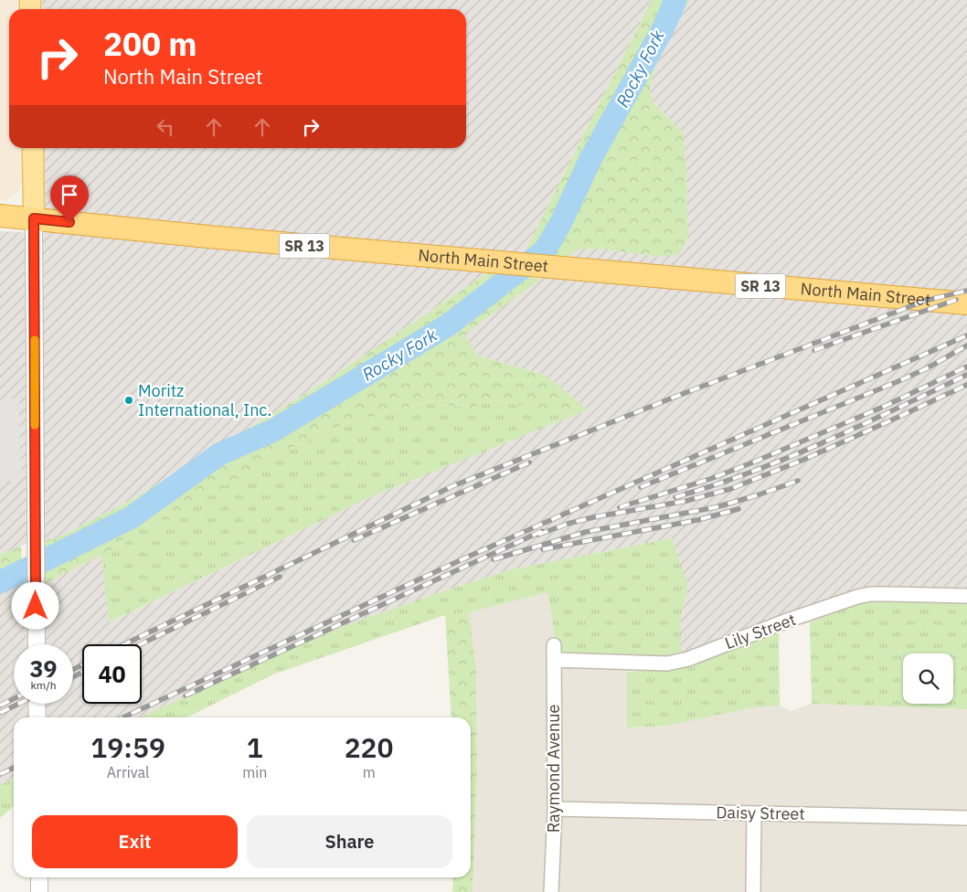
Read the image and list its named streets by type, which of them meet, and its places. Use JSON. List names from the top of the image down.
{
  "streets": {
    "highway": ["SR 13", "North Main Street"],
    "street": ["Lily Street", "Raymond Avenue", "Daisy Street"]
  },
  "crossings": [
    ["Lily Street", "Raymond Avenue"],
    ["Raymond Avenue", "Daisy Street"]
  ],
  "water": ["Rocky Fork"],
  "places": ["Moritz International, Inc."],
  "page": {
    "turn": ["200 m", "North Main Street"],
    "speed": "39 km/h",
    "limit": "40",
    "eta": [
      "19:59",
      "Arrival",
      "1",
      "min",
      "220",
      "m"
    ],
    "buttons": ["Exit", "Share"]
  }
}
